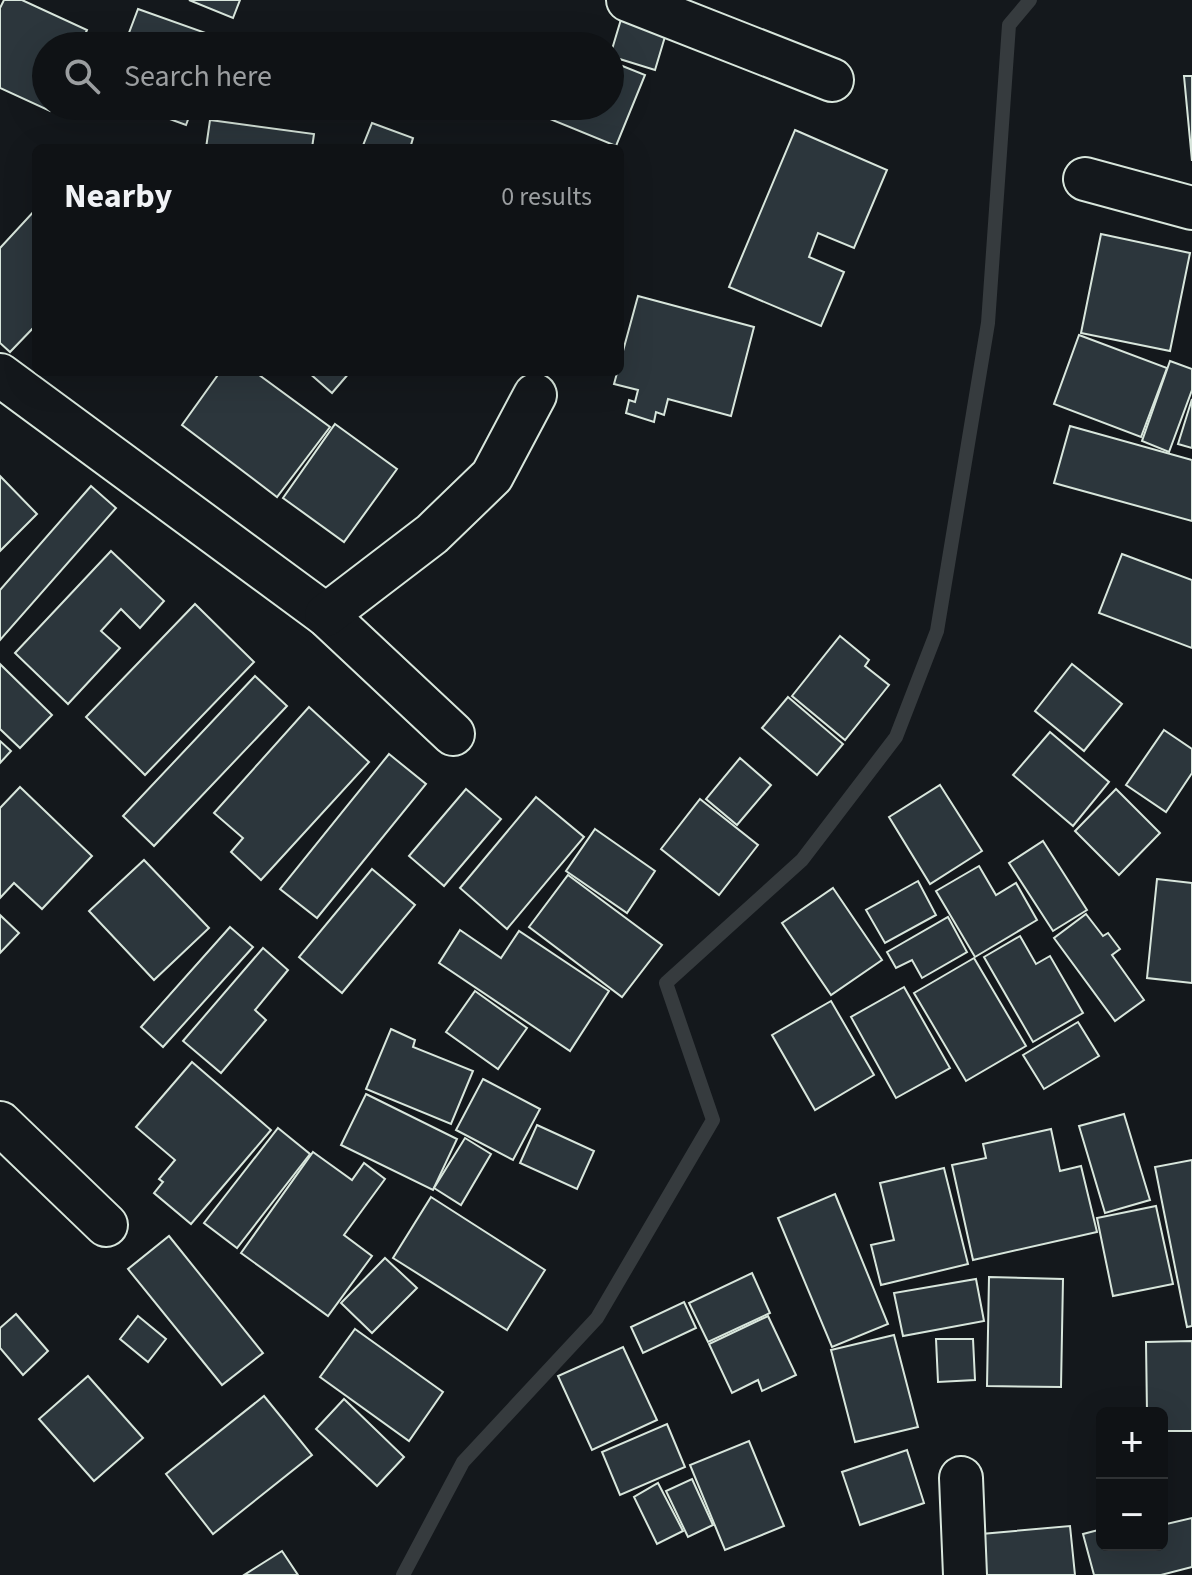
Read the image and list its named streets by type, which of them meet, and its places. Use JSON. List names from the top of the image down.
{
  "page": {
    "search": "Search here",
    "heading": ["Nearby", "0 results"],
    "map_buttons": ["+", "−"]
  }
}
